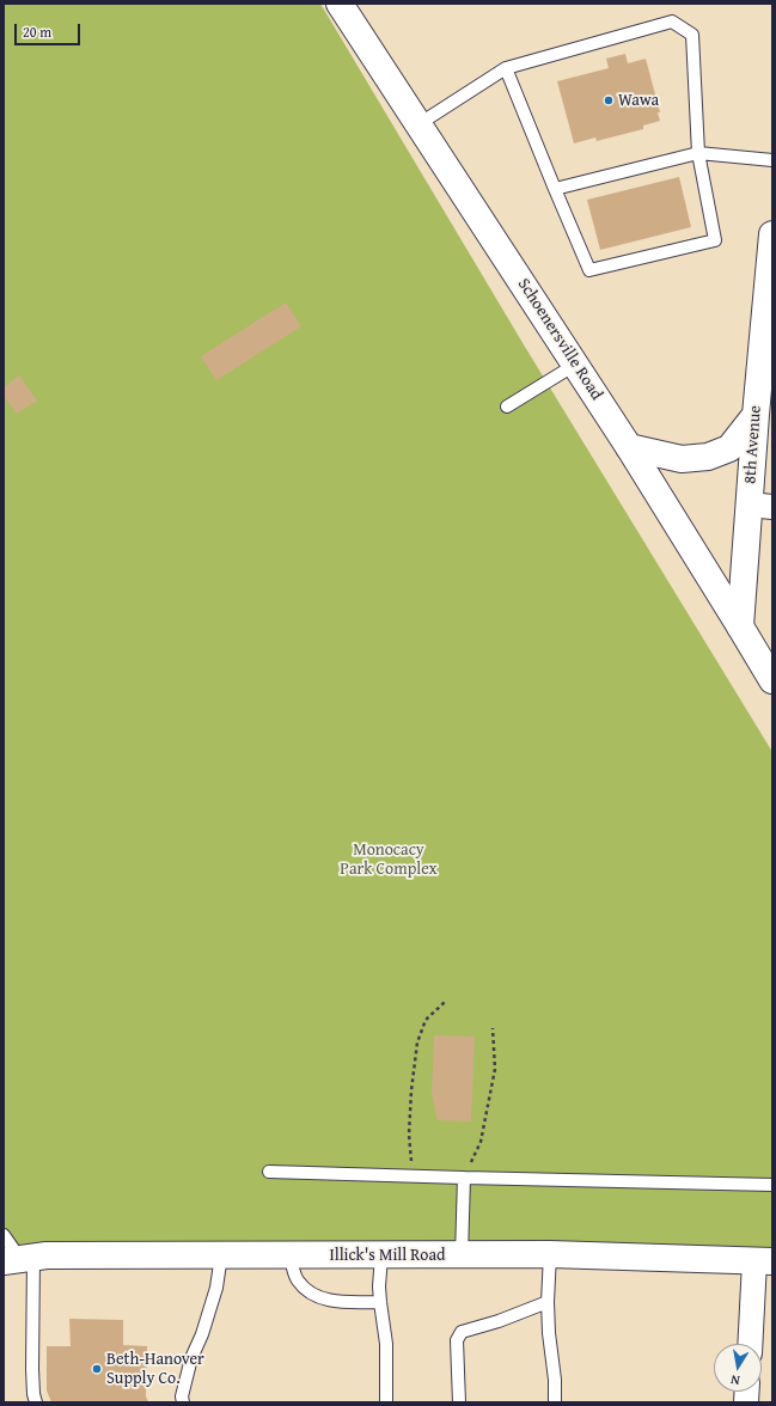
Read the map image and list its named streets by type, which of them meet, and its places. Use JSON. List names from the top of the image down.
{
  "streets": {
    "main road": ["Schoenersville Road", "8th Avenue", "Illick's Mill Road"]
  },
  "crossings": [
    ["Schoenersville Road", "8th Avenue"]
  ],
  "parks": ["Monocacy Park Complex"],
  "places": ["Wawa", "Beth-Hanover Supply Co."],
  "scale_bar": "20 m",
  "north": "bottom"
}
